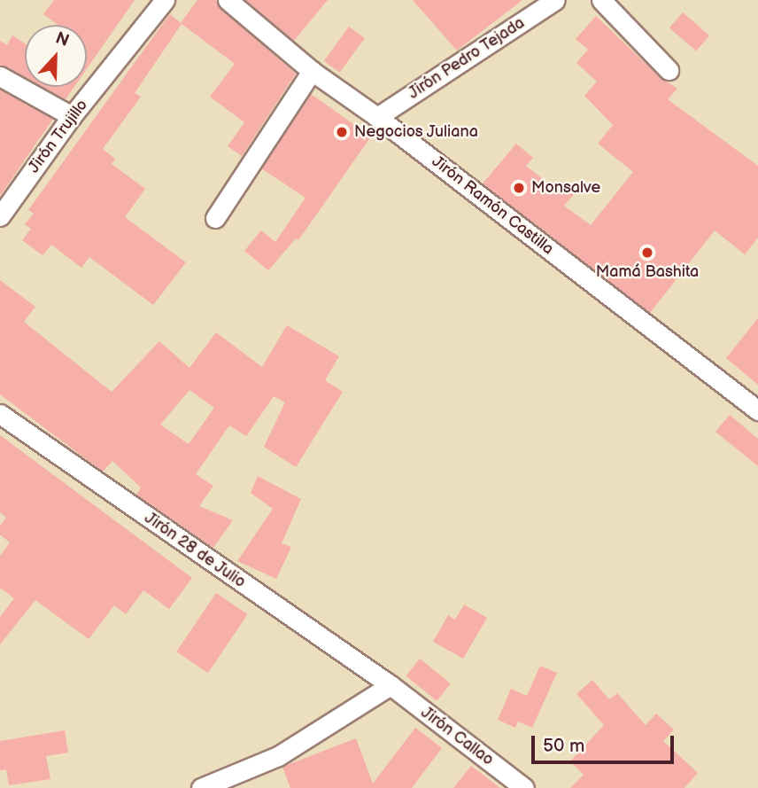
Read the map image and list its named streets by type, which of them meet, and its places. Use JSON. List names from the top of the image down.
{
  "streets": {
    "street": [
      "Jirón Pedro Tejada",
      "Jirón Trujillo",
      "Jirón Ramón Castilla",
      "Jirón 28 de Julio",
      "Jirón Callao"
    ]
  },
  "crossings": [
    ["Jirón Pedro Tejada", "Jirón Ramón Castilla"],
    ["Jirón 28 de Julio", "Jirón Callao"]
  ],
  "places": ["Negocios Juliana", "Monsalve", "Mamá Bashita"],
  "scale_bar": "50 m",
  "north": "top"
}
